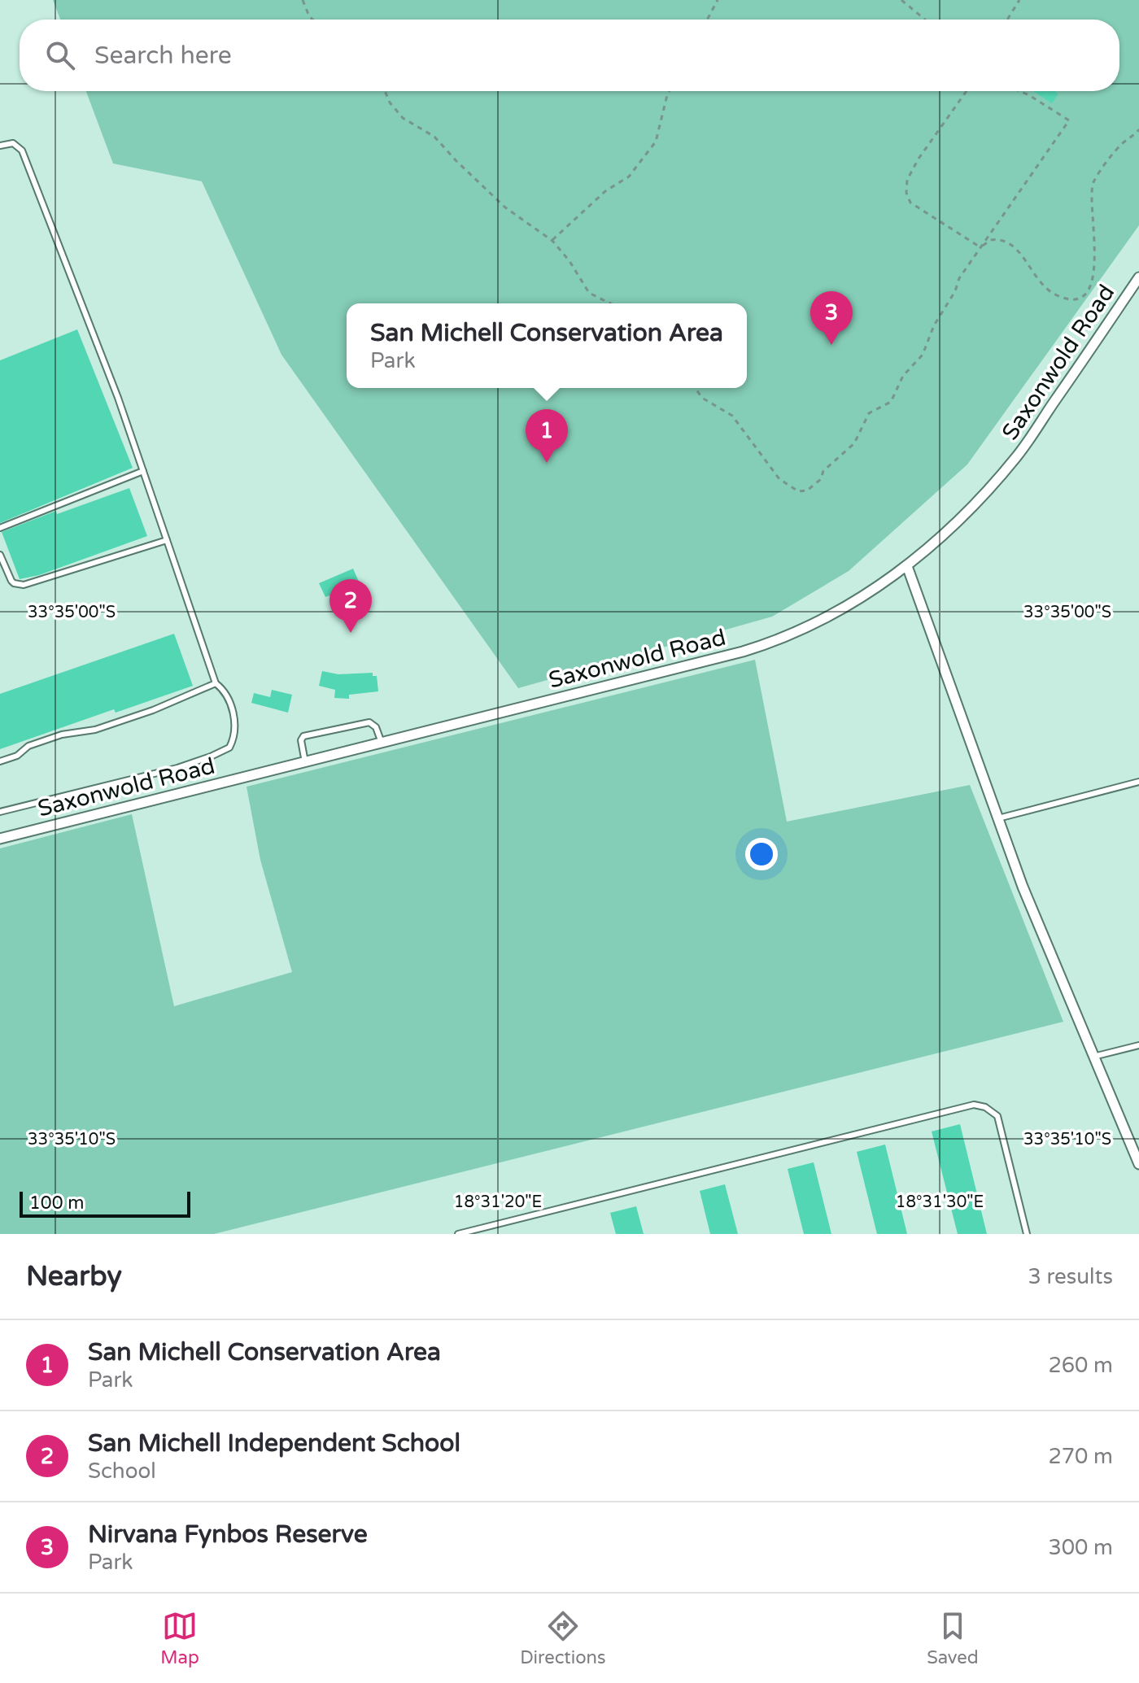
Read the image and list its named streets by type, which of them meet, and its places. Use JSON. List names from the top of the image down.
{
  "streets": {
    "street": ["Saxonwold Road"]
  },
  "scale_bar": "100 m",
  "page": {
    "search": "Search here",
    "pins": ["3", "1", "2"],
    "popup": ["San Michell Conservation Area", "Park"],
    "scale": "100 m",
    "heading": ["Nearby", "3 results"],
    "list": [
      {
        "mark": "1",
        "name": "San Michell Conservation Area",
        "note": "Park",
        "value": "260 m"
      },
      {
        "mark": "2",
        "name": "San Michell Independent School",
        "note": "School",
        "value": "270 m"
      },
      {
        "mark": "3",
        "name": "Nirvana Fynbos Reserve",
        "note": "Park",
        "value": "300 m"
      }
    ],
    "nav": ["Map", "Directions", "Saved"]
  },
  "coordinates": [
    "33°35'00\"S",
    "33°35'10\"S",
    "18°31'20\"E",
    "18°31'30\"E"
  ]
}
